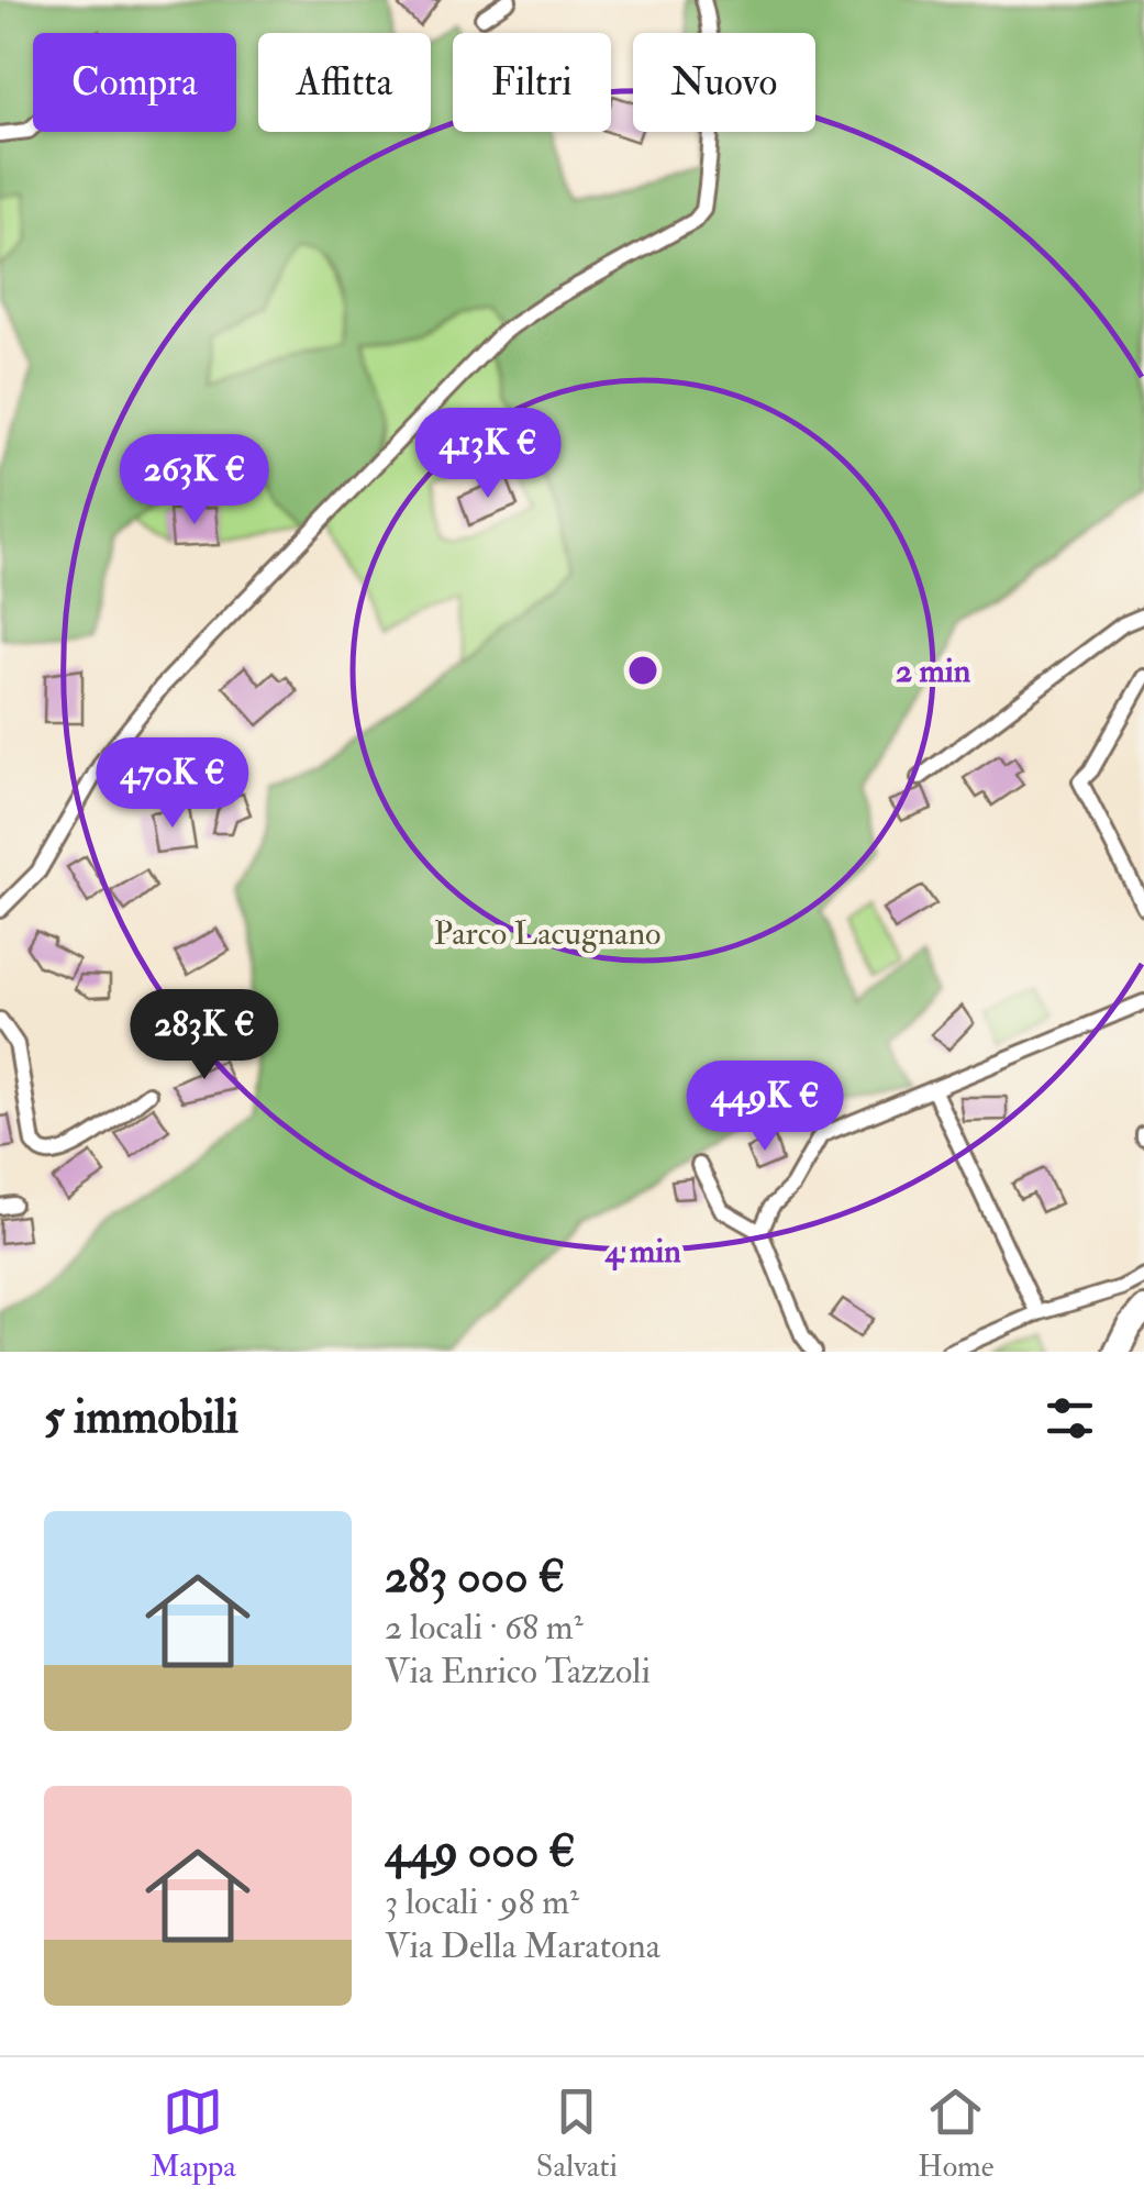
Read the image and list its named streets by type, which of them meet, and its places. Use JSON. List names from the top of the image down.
{
  "parks": ["Parco Lacugnano"],
  "page": {
    "chip": [
      "Compra",
      "Affitta",
      "Filtri",
      "Nuovo"
    ],
    "price": [
      "413K €",
      "263K €",
      "470K €",
      "283K €",
      "449K €"
    ],
    "heading": "5 immobili",
    "list": [
      {
        "name": "283 000 €",
        "note": "2 locali · 68 m² · Via Enrico Tazzoli"
      },
      {
        "name": "449 000 €",
        "note": "3 locali · 98 m² · Via Della Maratona"
      }
    ],
    "tabs": ["Mappa", "Salvati", "Home"]
  },
  "rings": ["2 min", "4 min"]
}
